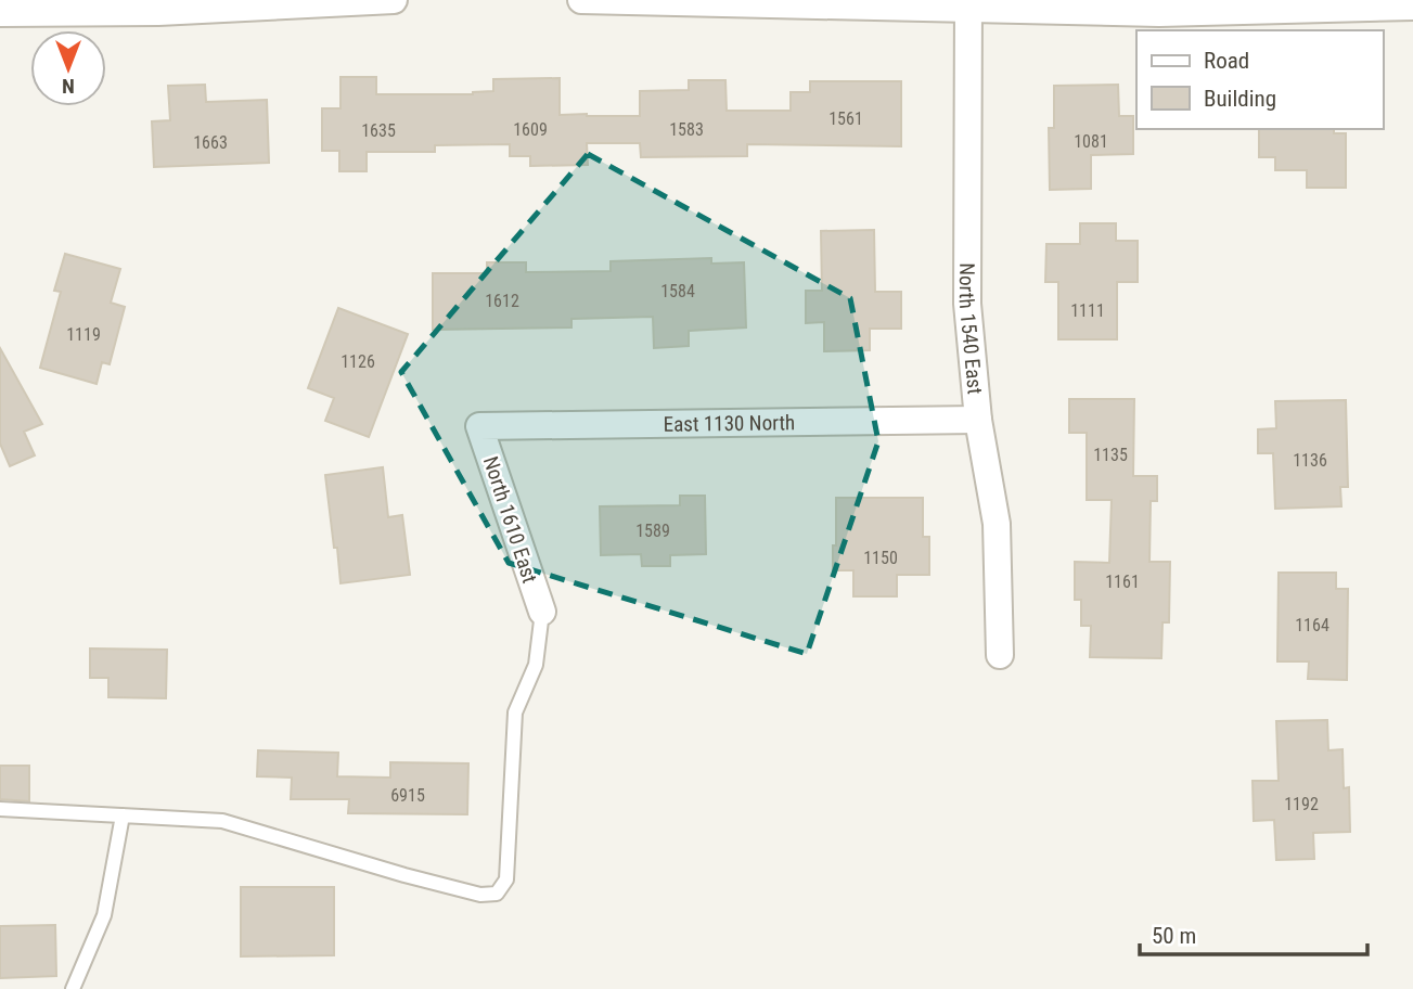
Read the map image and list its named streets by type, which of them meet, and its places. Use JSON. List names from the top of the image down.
{
  "streets": {
    "street": ["North 1540 East", "East 1130 North", "North 1610 East"]
  },
  "crossings": [
    ["North 1540 East", "East 1130 North"],
    ["East 1130 North", "North 1610 East"]
  ],
  "house_numbers": [
    "1561",
    "1609",
    "1583",
    "1635",
    "1081",
    "1663",
    "1584",
    "1612",
    "1111",
    "1119",
    "1126",
    "1135",
    "1136",
    "1589",
    "1150",
    "1161",
    "1164",
    "6915",
    "1192"
  ],
  "legend": ["Road", "Building"],
  "scale_bar": "50 m",
  "north": "bottom"
}
